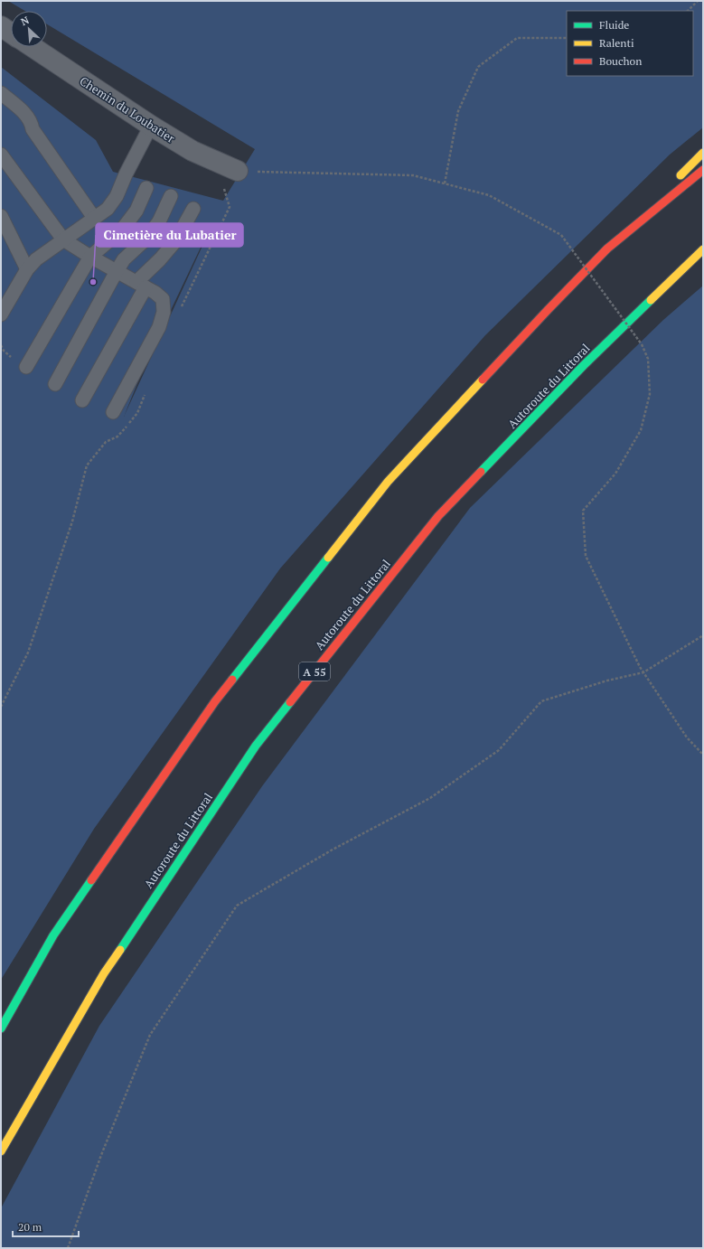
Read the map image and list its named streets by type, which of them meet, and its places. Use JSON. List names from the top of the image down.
{
  "streets": {
    "highway": ["Autoroute du Littoral", "A 55"],
    "street": ["Chemin du Loubatier"]
  },
  "places": ["Cimetière du Lubatier"],
  "legend": ["Fluide", "Ralenti", "Bouchon"],
  "scale_bar": "20 m",
  "north": "top left"
}
